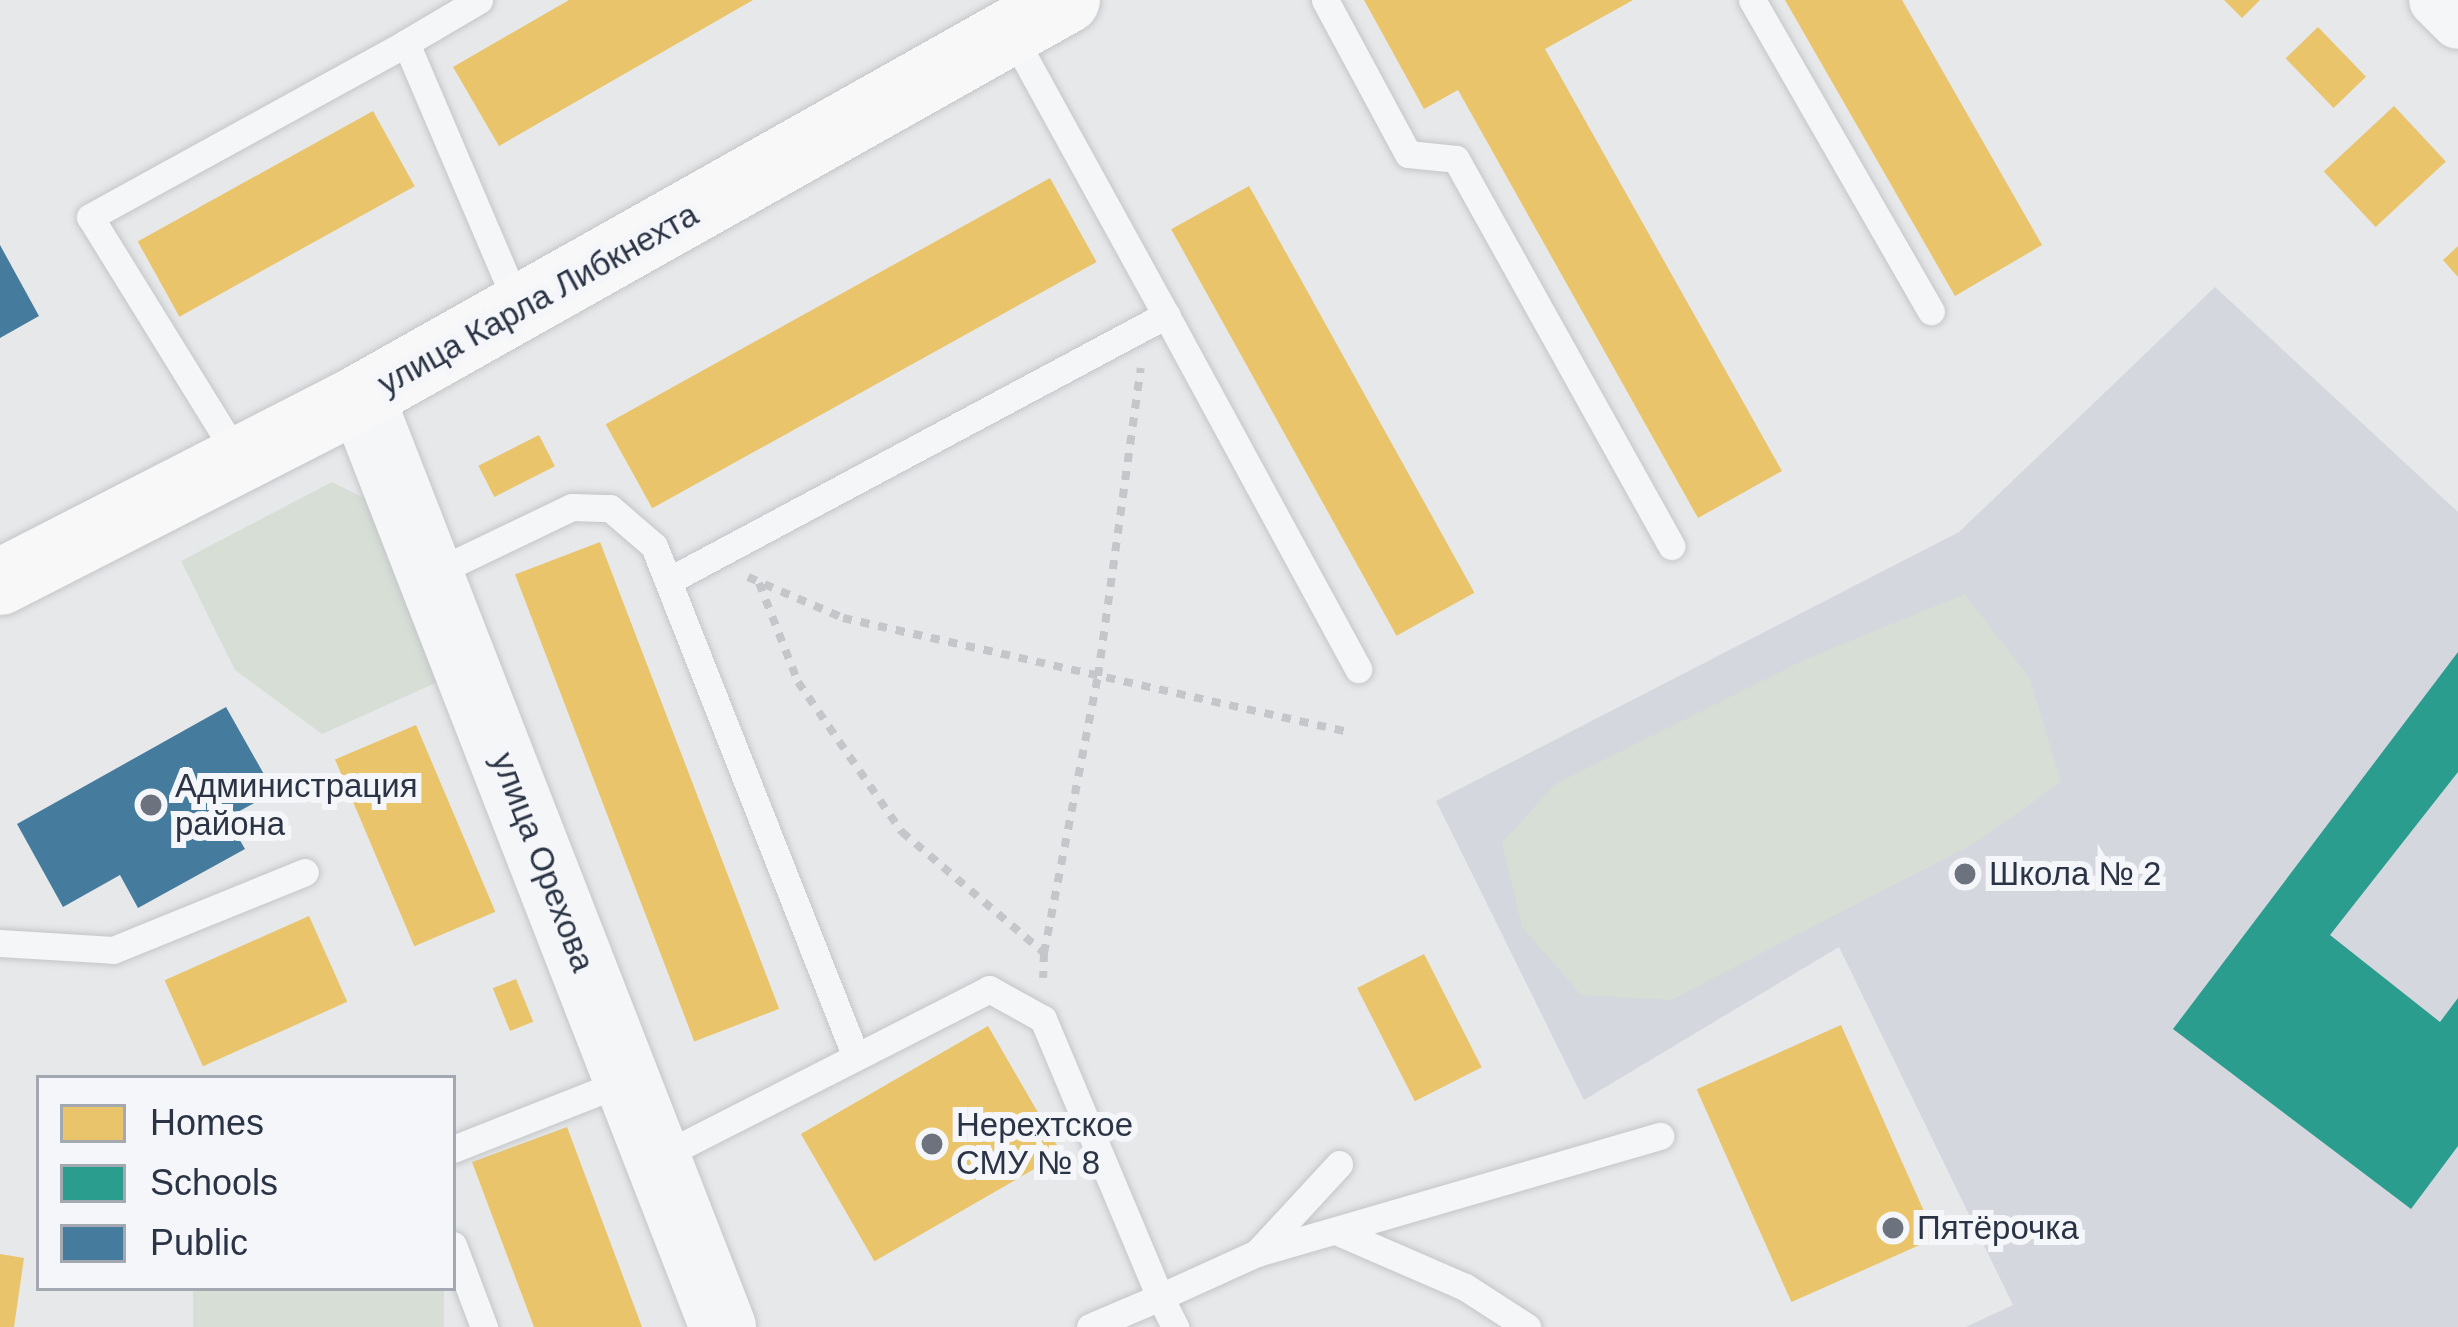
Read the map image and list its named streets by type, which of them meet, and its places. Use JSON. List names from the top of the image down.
{
  "streets": {
    "main road": ["улица Карла Либкнехта"],
    "street": ["улица Орехова"]
  },
  "crossings": [
    ["улица Карла Либкнехта", "улица Орехова"]
  ],
  "places": [
    "Администрация района",
    "Школа № 2",
    "Нерехтское СМУ № 8",
    "Пятёрочка"
  ],
  "legend": ["Homes", "Schools", "Public"]
}
